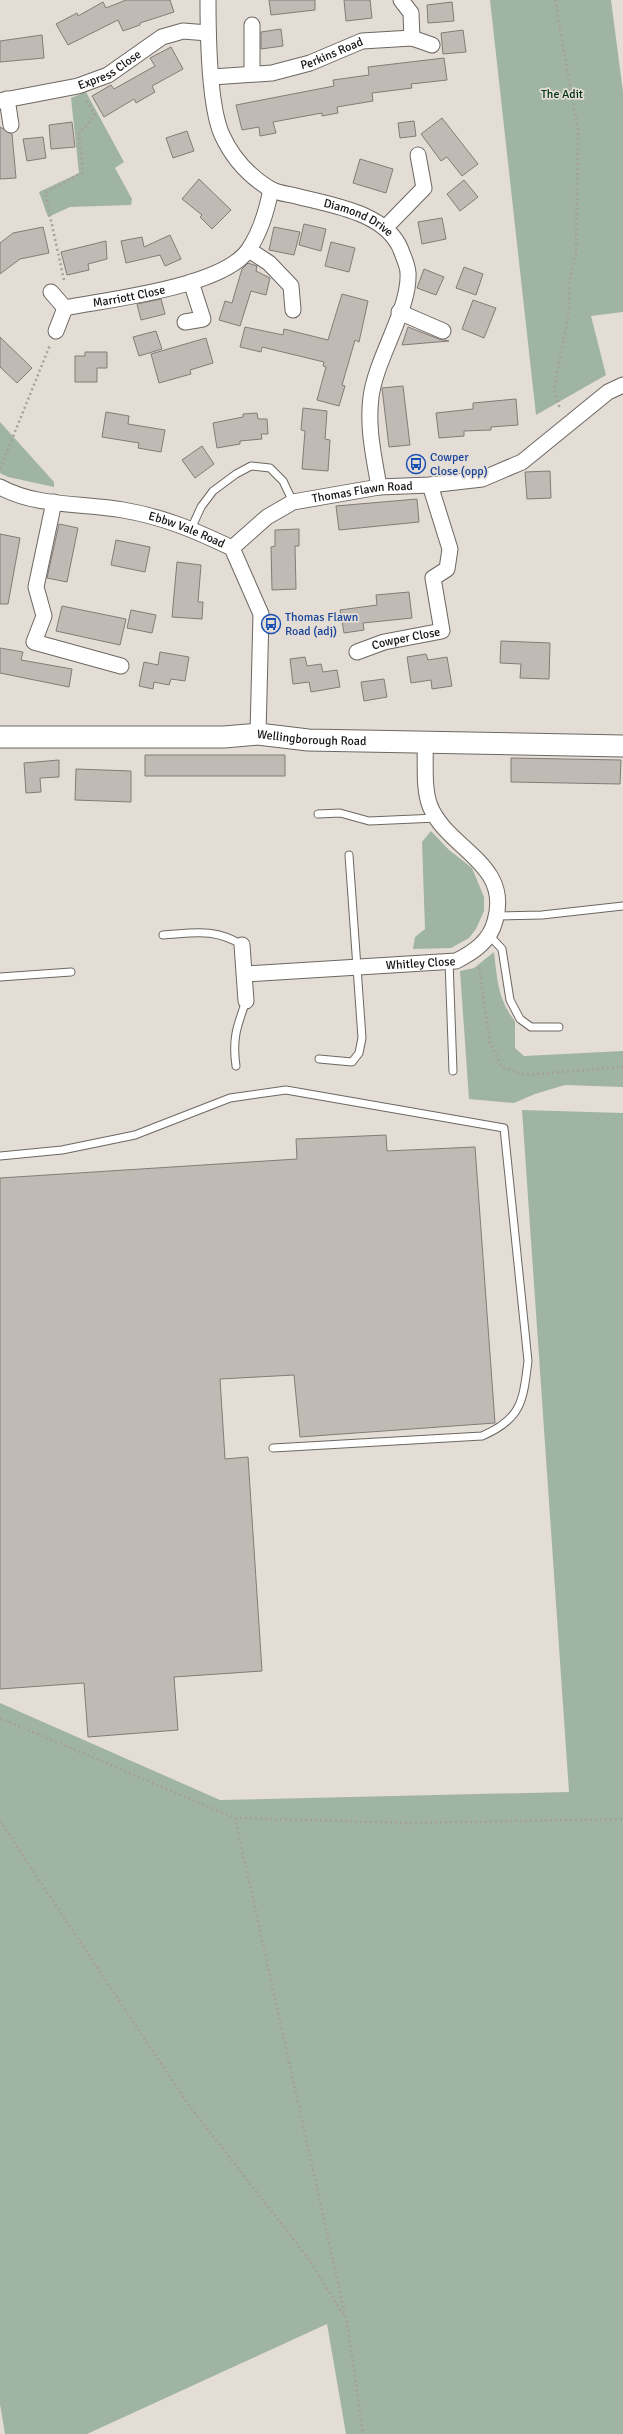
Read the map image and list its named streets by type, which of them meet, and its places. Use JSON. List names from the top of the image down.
{
  "streets": {
    "main road": ["Wellingborough Road"],
    "street": [
      "Perkins Road",
      "Express Close",
      "Diamond Drive",
      "Marriott Close",
      "Thomas Flawn Road",
      "Ebbw Vale Road",
      "Cowper Close",
      "Whitley Close"
    ]
  },
  "crossings": [
    ["Perkins Road", "Diamond Drive"],
    ["Express Close", "Diamond Drive"],
    ["Diamond Drive", "Marriott Close"],
    ["Diamond Drive", "Thomas Flawn Road"],
    ["Thomas Flawn Road", "Ebbw Vale Road"],
    ["Thomas Flawn Road", "Cowper Close"],
    ["Ebbw Vale Road", "Wellingborough Road"],
    ["Wellingborough Road", "Whitley Close"]
  ],
  "parks": ["The Adit"],
  "places": {
    "bus stop": ["Cowper Close (opp)", "Thomas Flawn Road (adj)"]
  }
}
